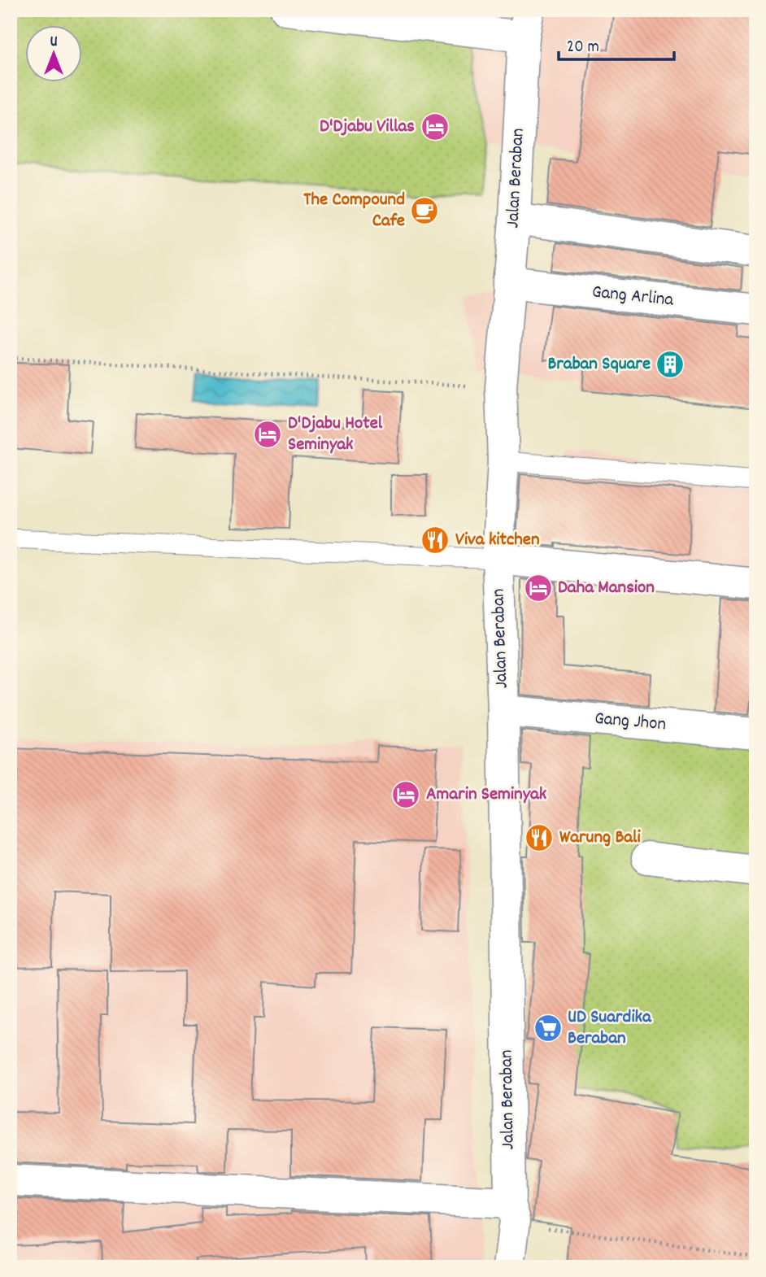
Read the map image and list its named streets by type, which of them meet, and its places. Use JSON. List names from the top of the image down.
{
  "streets": {
    "street": ["Jalan Beraban", "Gang Arlina", "Gang Jhon"]
  },
  "crossings": [
    ["Jalan Beraban", "Gang Arlina"],
    ["Jalan Beraban", "Gang Jhon"]
  ],
  "places": {
    "hotel": [
      "D'Djabu Villas",
      "D'Djabu Hotel Seminyak",
      "Daha Mansion",
      "Amarin Seminyak"
    ],
    "cafe": ["The Compound Cafe"],
    "building": ["Braban Square"],
    "restaurant": ["Viva kitchen", "Warung Bali"],
    "supermarket": ["UD Suardika Beraban"]
  },
  "scale_bar": "20 m",
  "north": "top"
}
